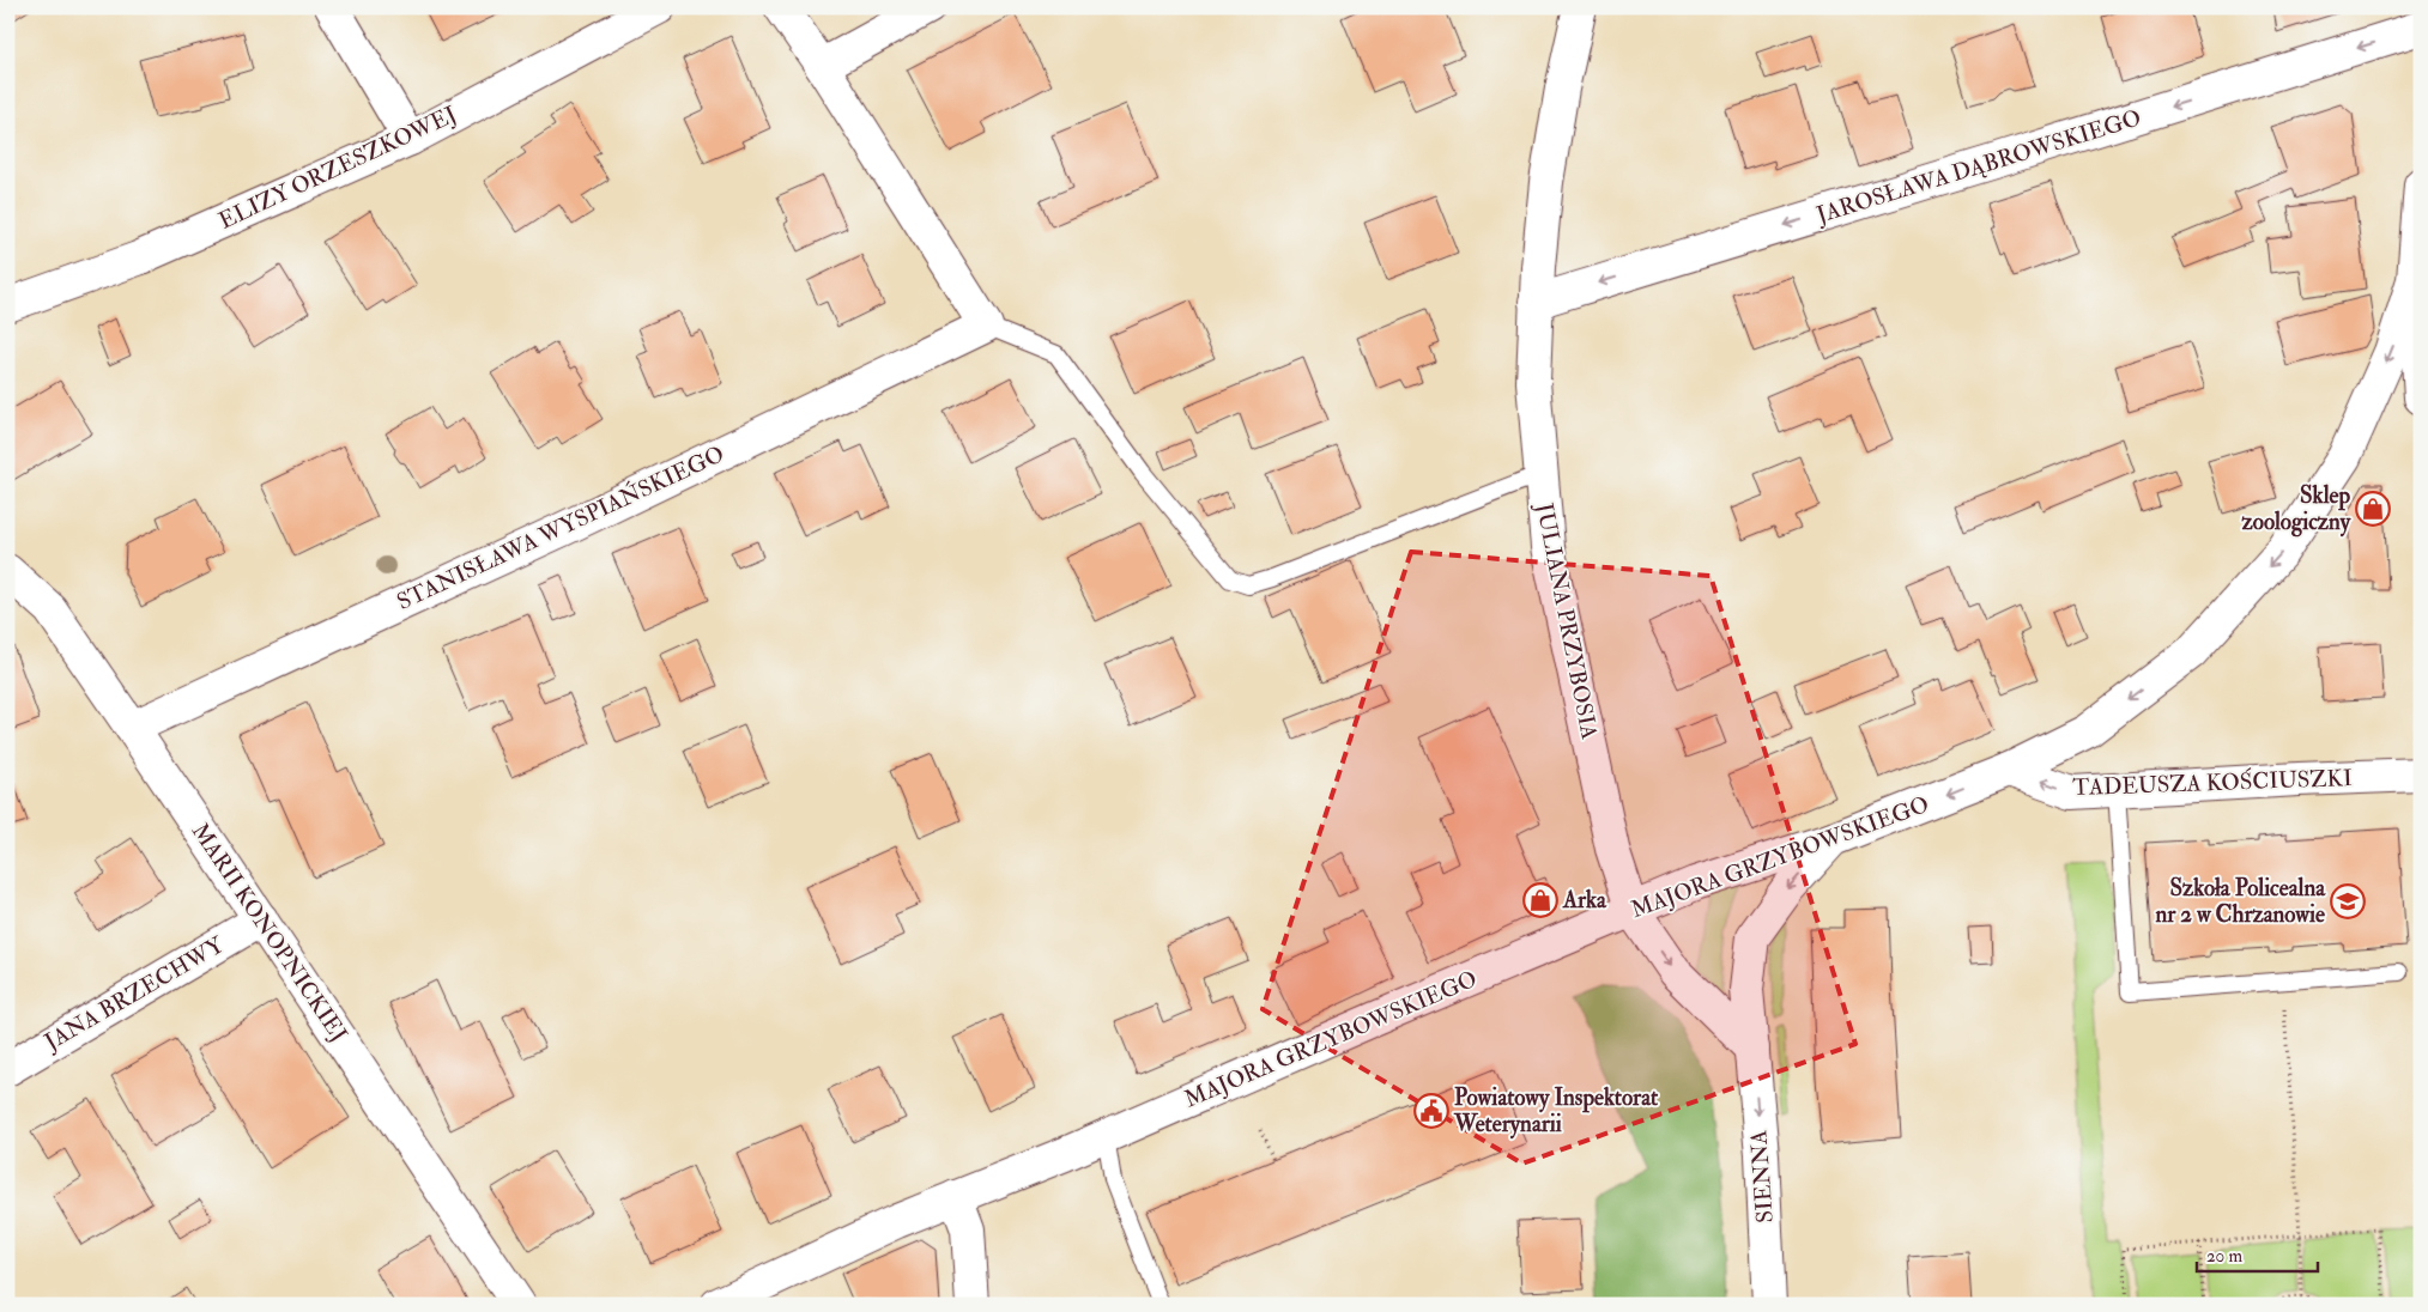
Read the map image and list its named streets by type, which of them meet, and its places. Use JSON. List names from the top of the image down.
{
  "streets": {
    "street": [
      "JAROSŁAWA DĄBROWSKIEGO",
      "ELIZY ORZESZKOWEJ",
      "STANISŁAWA WYSPIAŃSKIEGO",
      "JULIANA PRZYBOSIA",
      "TADEUSZA KOŚCIUSZKI",
      "MAJORA GRZYBOWSKIEGO",
      "MARII KONOPNICKIEJ",
      "JANA BRZECHWY",
      "SIENNA"
    ]
  },
  "crossings": [
    ["JAROSŁAWA DĄBROWSKIEGO", "JULIANA PRZYBOSIA"],
    ["STANISŁAWA WYSPIAŃSKIEGO", "MARII KONOPNICKIEJ"],
    ["JULIANA PRZYBOSIA", "MAJORA GRZYBOWSKIEGO"],
    ["TADEUSZA KOŚCIUSZKI", "MAJORA GRZYBOWSKIEGO"],
    ["MAJORA GRZYBOWSKIEGO", "SIENNA"],
    ["MARII KONOPNICKIEJ", "JANA BRZECHWY"]
  ],
  "one_way": ["JAROSŁAWA DĄBROWSKIEGO", "MAJORA GRZYBOWSKIEGO", "SIENNA"],
  "places": {
    "shop": ["Sklep zoologiczny", "Arka"],
    "school or university": ["Szkoła Policealna nr 2 w Chrzanowie"],
    "public building": ["Powiatowy Inspektorat Weterynarii"]
  },
  "scale_bar": "20 m"
}
